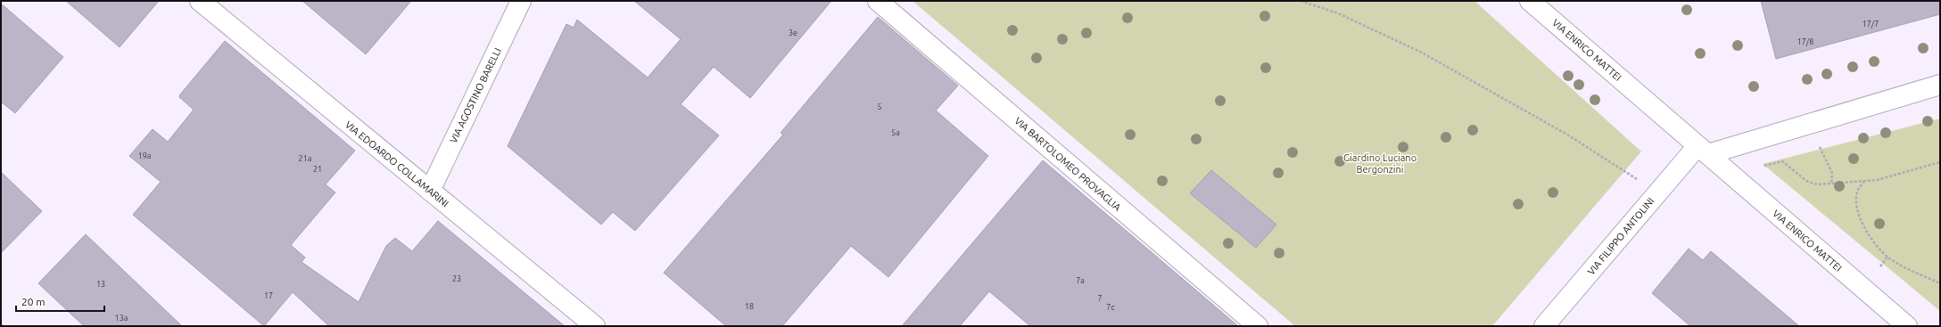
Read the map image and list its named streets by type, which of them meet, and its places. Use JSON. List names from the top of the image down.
{
  "streets": {
    "street": [
      "VIA ENRICO MATTEI",
      "VIA AGOSTINO BARELLI",
      "VIA EDOARDO COLLAMARINI",
      "VIA BARTOLOMEO PROVAGLIA",
      "VIA FILIPPO ANTOLINI"
    ]
  },
  "crossings": [
    ["VIA ENRICO MATTEI", "VIA FILIPPO ANTOLINI"],
    ["VIA AGOSTINO BARELLI", "VIA EDOARDO COLLAMARINI"]
  ],
  "parks": ["Giardino Luciano Bergonzini"],
  "house_numbers": [
    "17/7",
    "3e",
    "17/8",
    "5",
    "5a",
    "19a",
    "21a",
    "21",
    "23",
    "7a",
    "13",
    "17",
    "7",
    "18",
    "7c",
    "13a"
  ],
  "scale_bar": "20 m"
}
